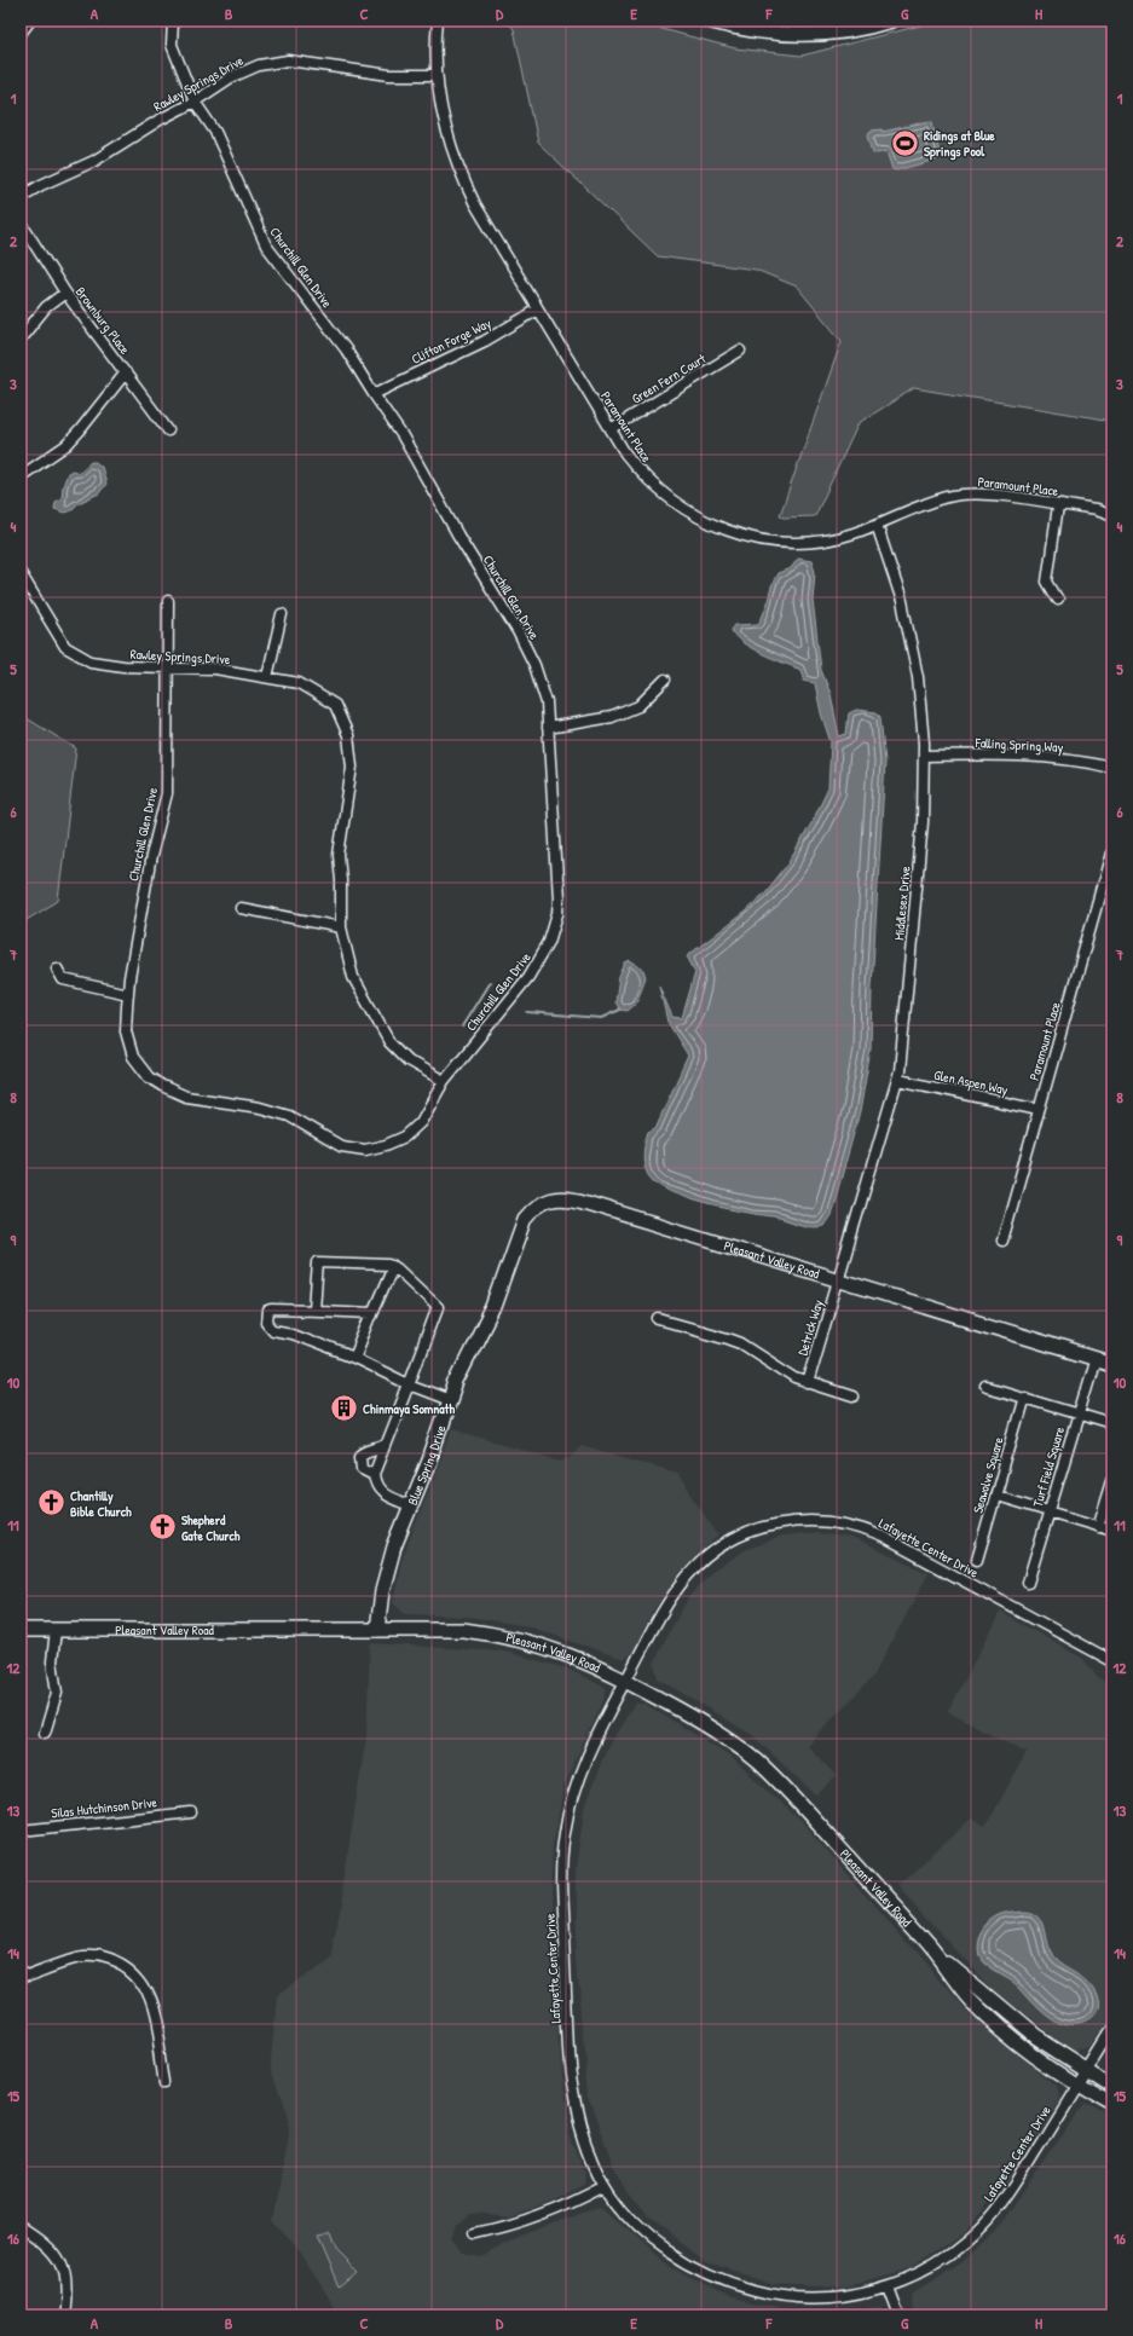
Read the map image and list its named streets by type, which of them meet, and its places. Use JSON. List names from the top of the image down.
{
  "streets": {
    "main road": ["Pleasant Valley Road", "Blue Spring Drive"],
    "street": [
      "Rawley Springs Drive",
      "Churchill Glen Drive",
      "Brownburg Place",
      "Clifton Forge Way",
      "Green Fern Court",
      "Paramount Place",
      "Falling Spring Way",
      "Middlesex Drive",
      "Glen Aspen Way",
      "Detrick Way",
      "Turf Field Square",
      "Seawolve Square",
      "Lafayette Center Drive",
      "Silas Hutchinson Drive"
    ]
  },
  "crossings": [
    ["Rawley Springs Drive", "Churchill Glen Drive"],
    ["Rawley Springs Drive", "Paramount Place"],
    ["Churchill Glen Drive", "Clifton Forge Way"],
    ["Clifton Forge Way", "Paramount Place"],
    ["Green Fern Court", "Paramount Place"],
    ["Paramount Place", "Middlesex Drive"],
    ["Paramount Place", "Glen Aspen Way"],
    ["Falling Spring Way", "Middlesex Drive"],
    ["Middlesex Drive", "Glen Aspen Way"],
    ["Middlesex Drive", "Pleasant Valley Road"],
    ["Middlesex Drive", "Detrick Way"],
    ["Pleasant Valley Road", "Detrick Way"],
    ["Pleasant Valley Road", "Blue Spring Drive"],
    ["Pleasant Valley Road", "Turf Field Square"],
    ["Pleasant Valley Road", "Lafayette Center Drive"]
  ],
  "places": {
    "sports": ["Ridings at Blue Springs Pool"],
    "building": ["Chinmaya Somnath"],
    "church": ["Chantilly Bible Church", "Shepherd Gate Church"]
  },
  "grid": {
    "columns": [
      "A",
      "B",
      "C",
      "D",
      "E",
      "F",
      "G",
      "H"
    ],
    "rows": [
      "1",
      "2",
      "3",
      "4",
      "5",
      "6",
      "7",
      "8",
      "9",
      "10",
      "11",
      "12",
      "13",
      "14",
      "15",
      "16"
    ]
  }
}
